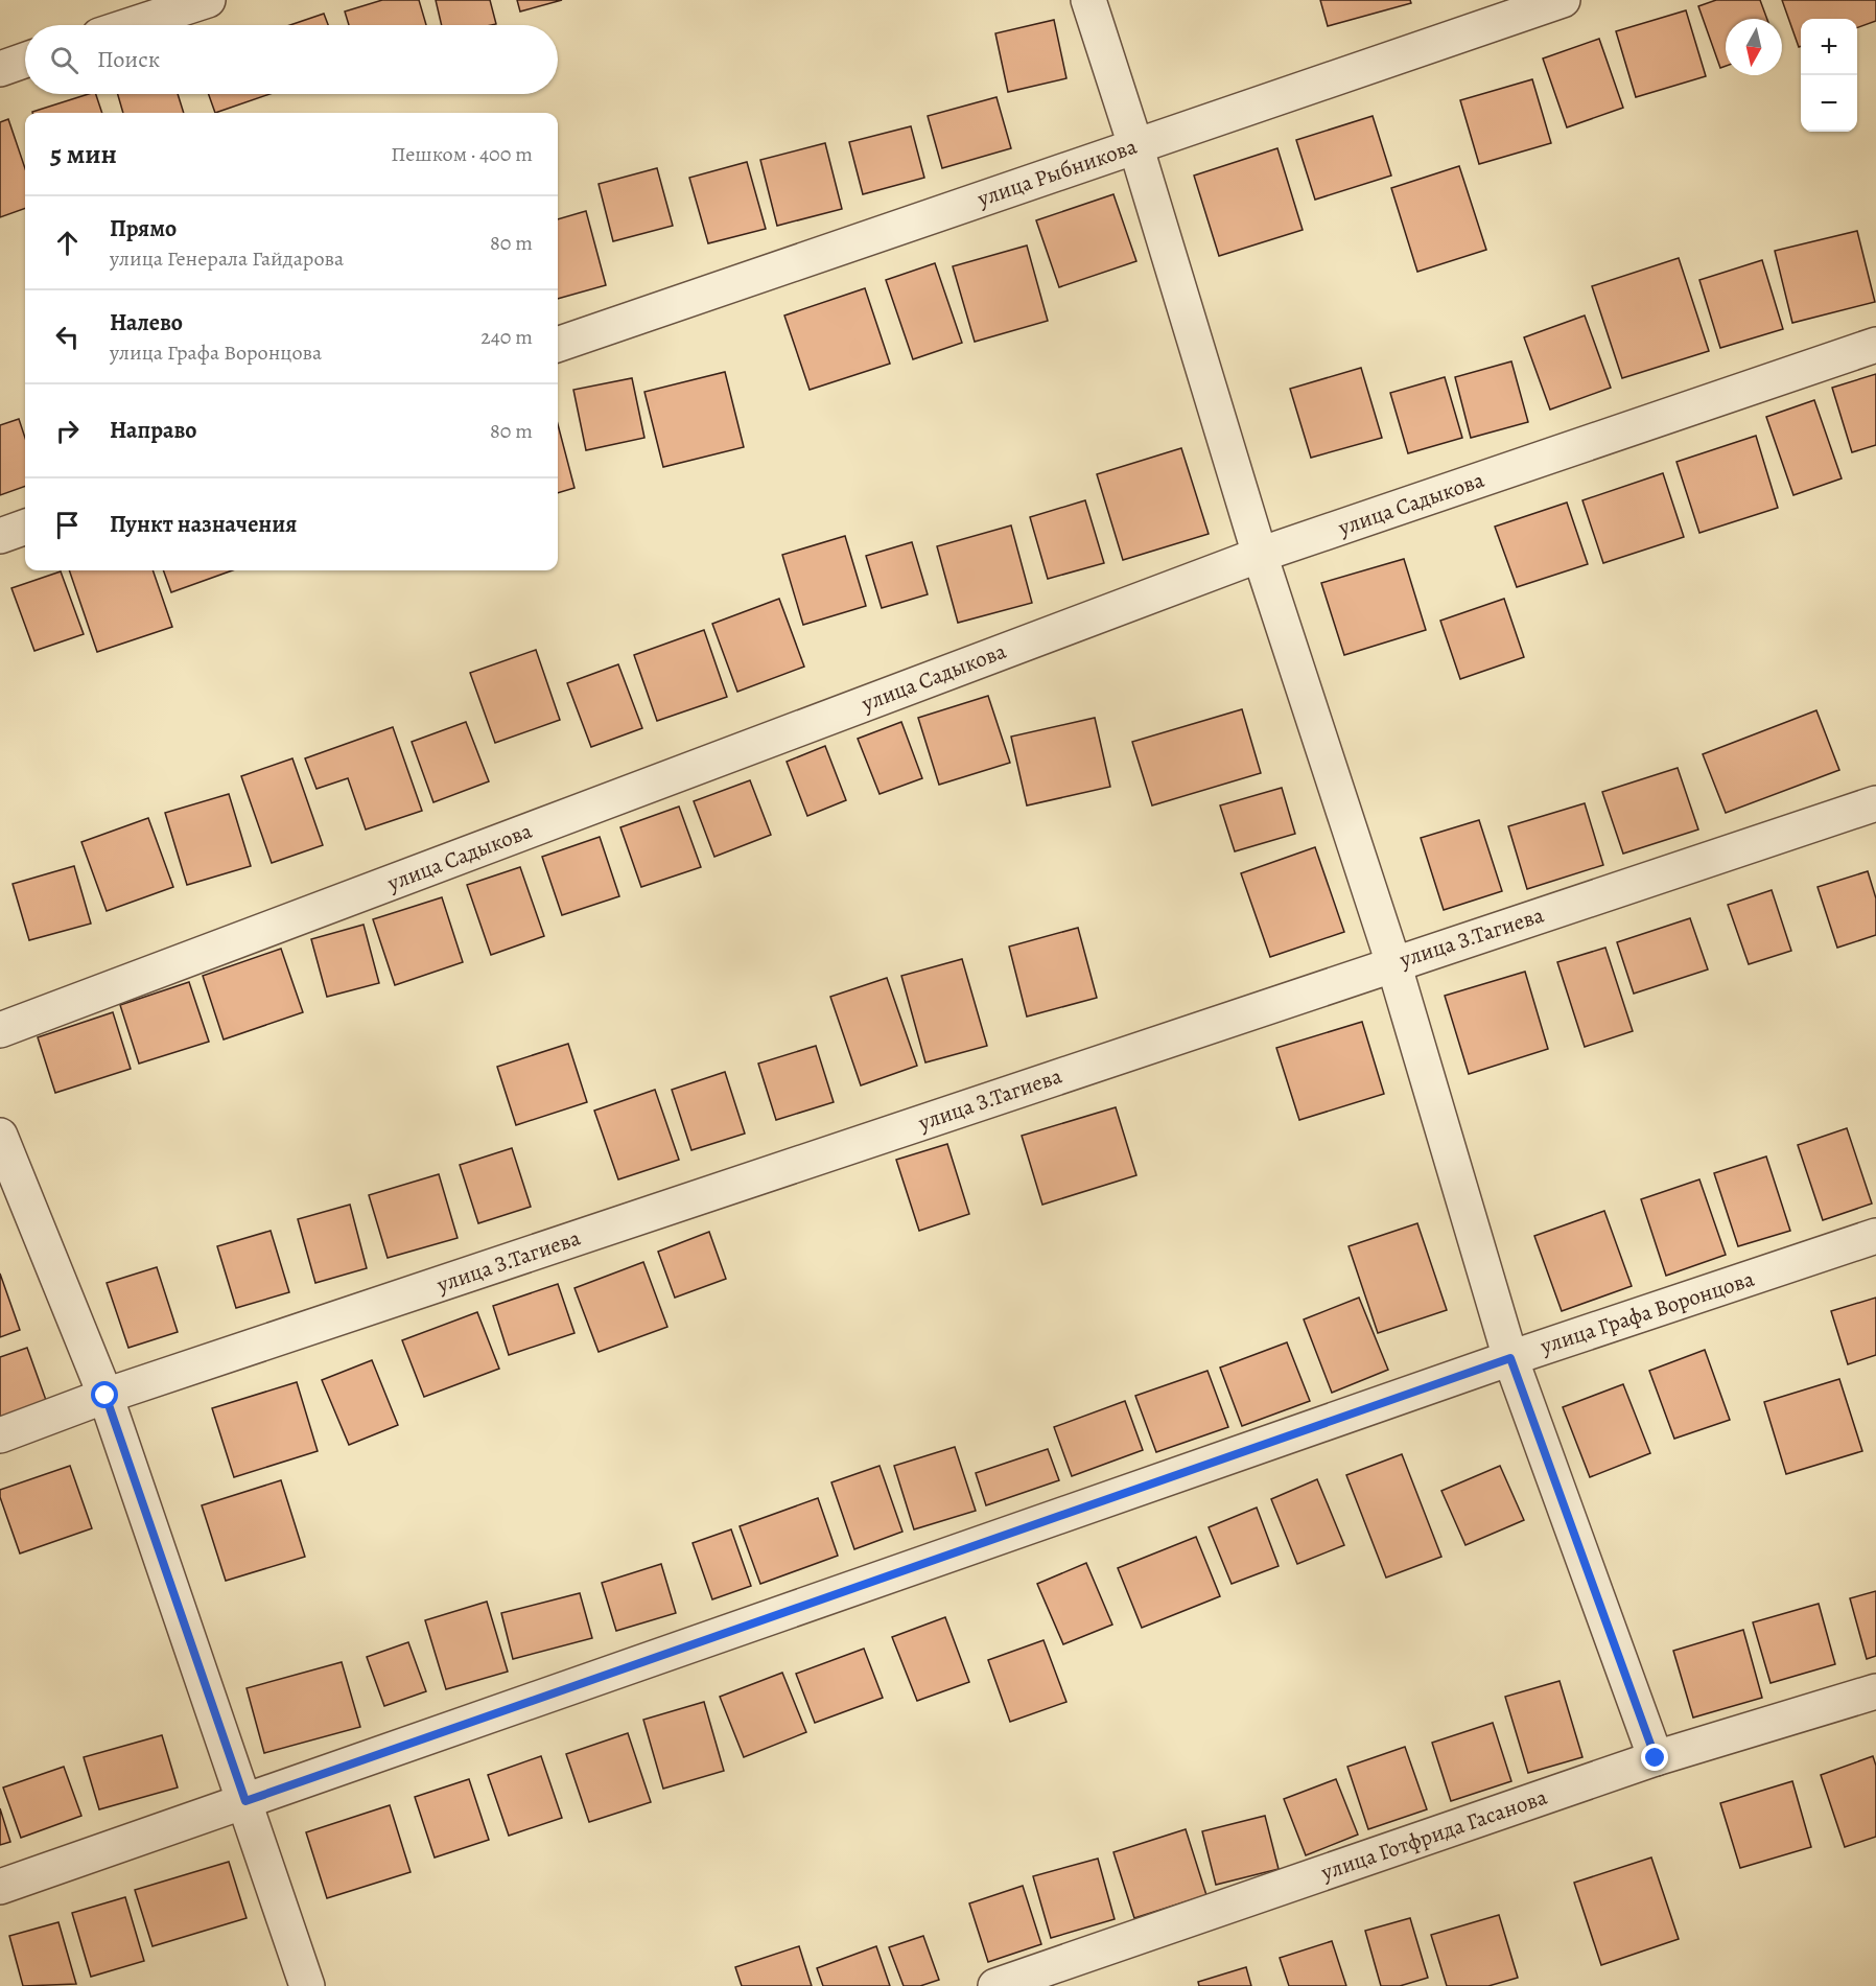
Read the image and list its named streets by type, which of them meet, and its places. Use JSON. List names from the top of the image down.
{
  "streets": {
    "street": [
      "улица Рыбникова",
      "улица Садыкова",
      "улица З.Тагиева",
      "улица Графа Воронцова",
      "улица Готфрида Гасанова"
    ]
  },
  "north": "bottom",
  "page": {
    "map_buttons": ["+", "−"],
    "search": "Поиск",
    "heading": ["5 мин", "Пешком · 400 m"],
    "list": [
      ["Прямо", "улица Генерала Гайдарова", "80 m"],
      ["Налево", "улица Графа Воронцова", "240 m"],
      ["Направо", "80 m"],
      "Пункт назначения"
    ]
  }
}
